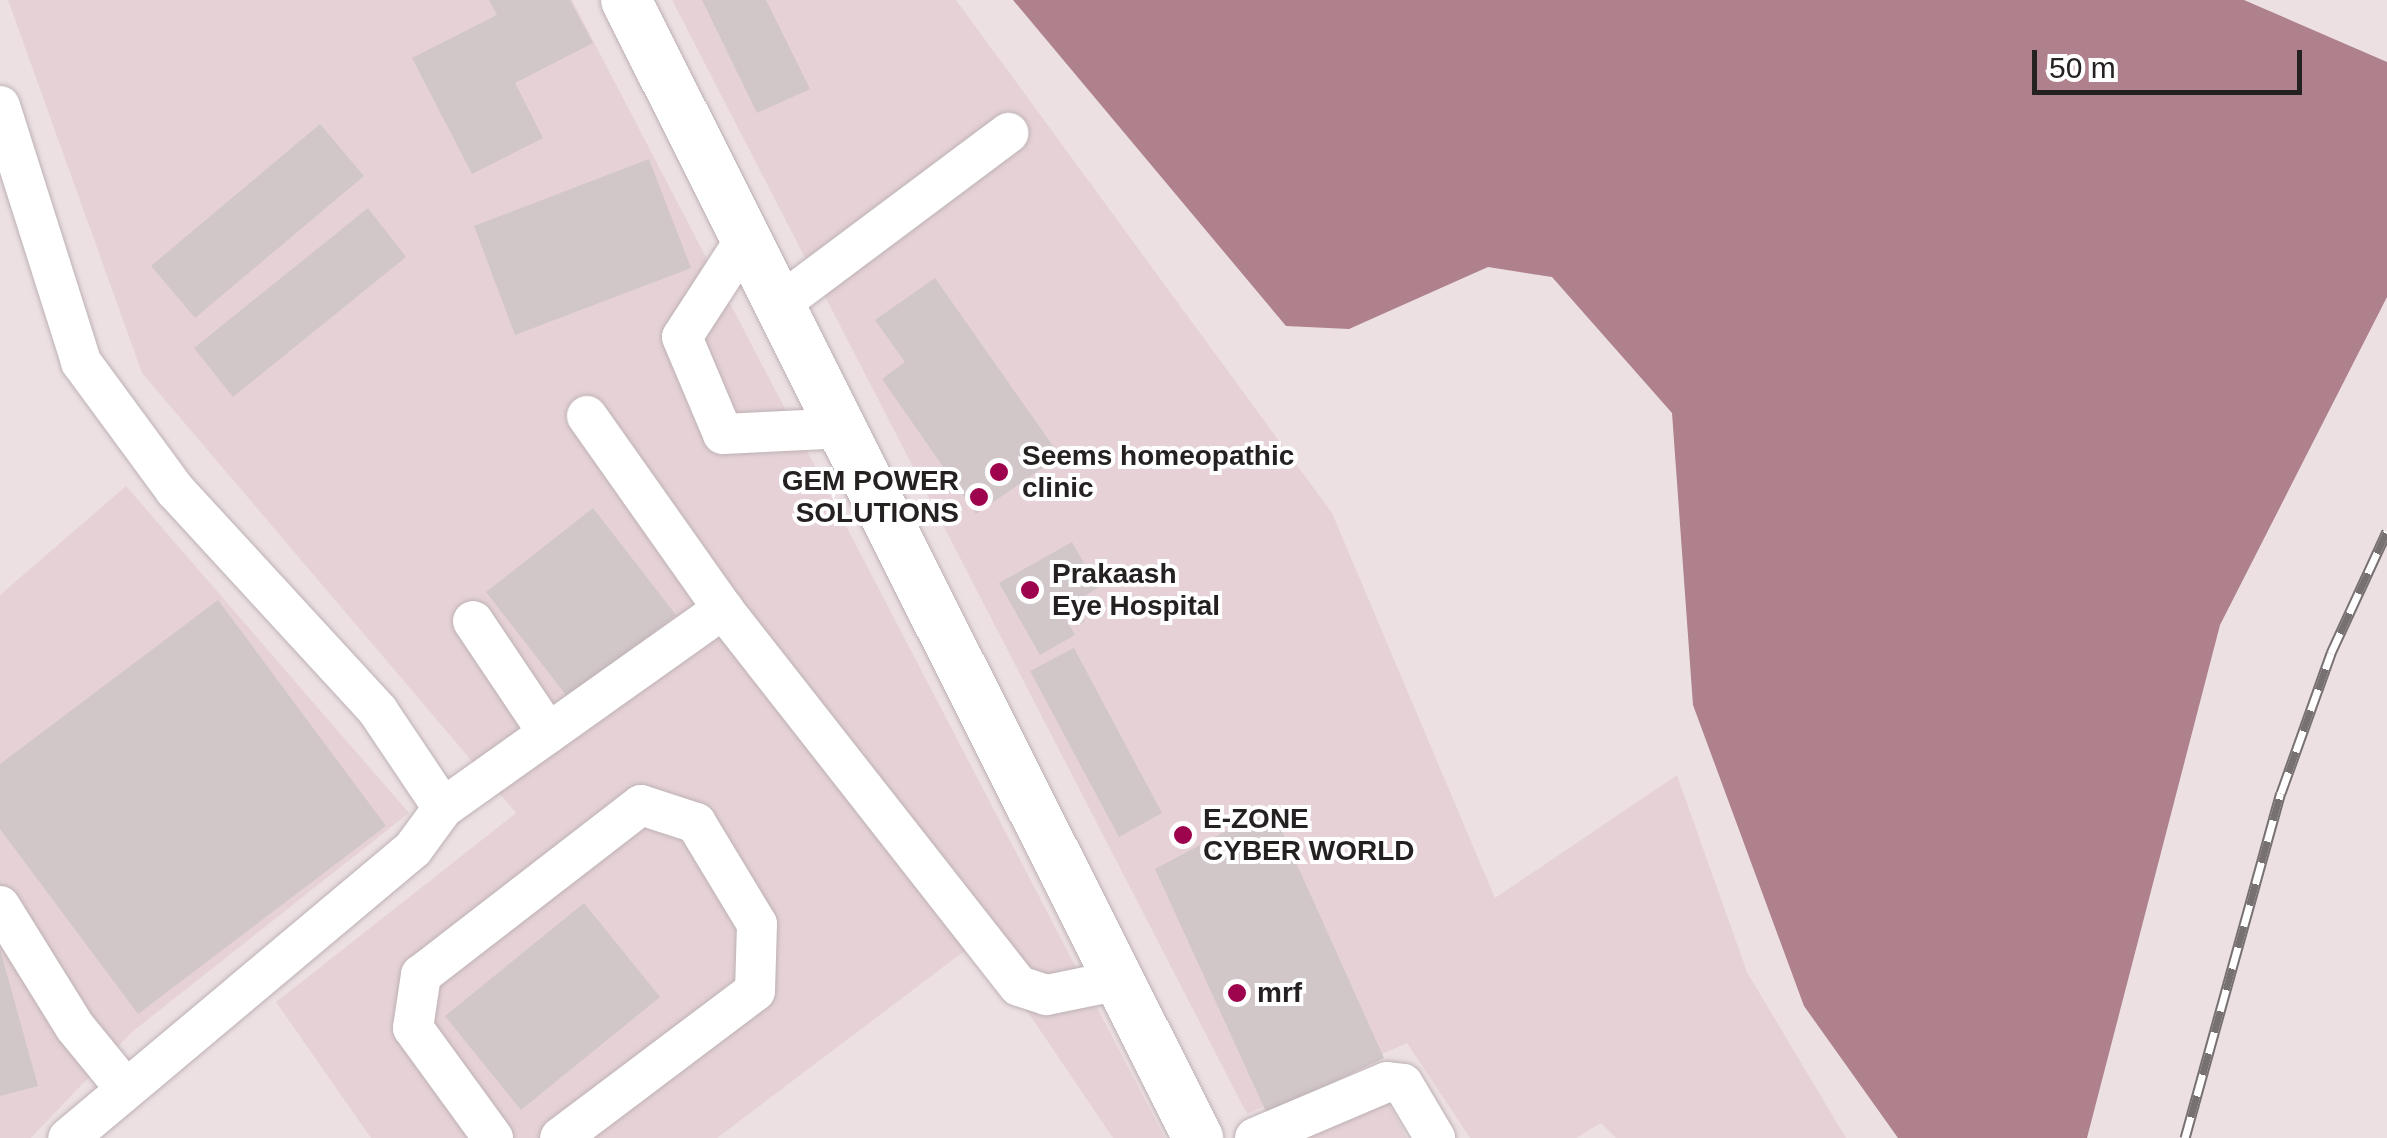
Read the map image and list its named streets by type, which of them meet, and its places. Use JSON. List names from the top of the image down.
{
  "places": [
    "Seems homeopathic clinic",
    "GEM POWER SOLUTIONS",
    "Prakaash Eye Hospital",
    "E-ZONE CYBER WORLD",
    "mrf"
  ],
  "scale_bar": "50 m"
}
